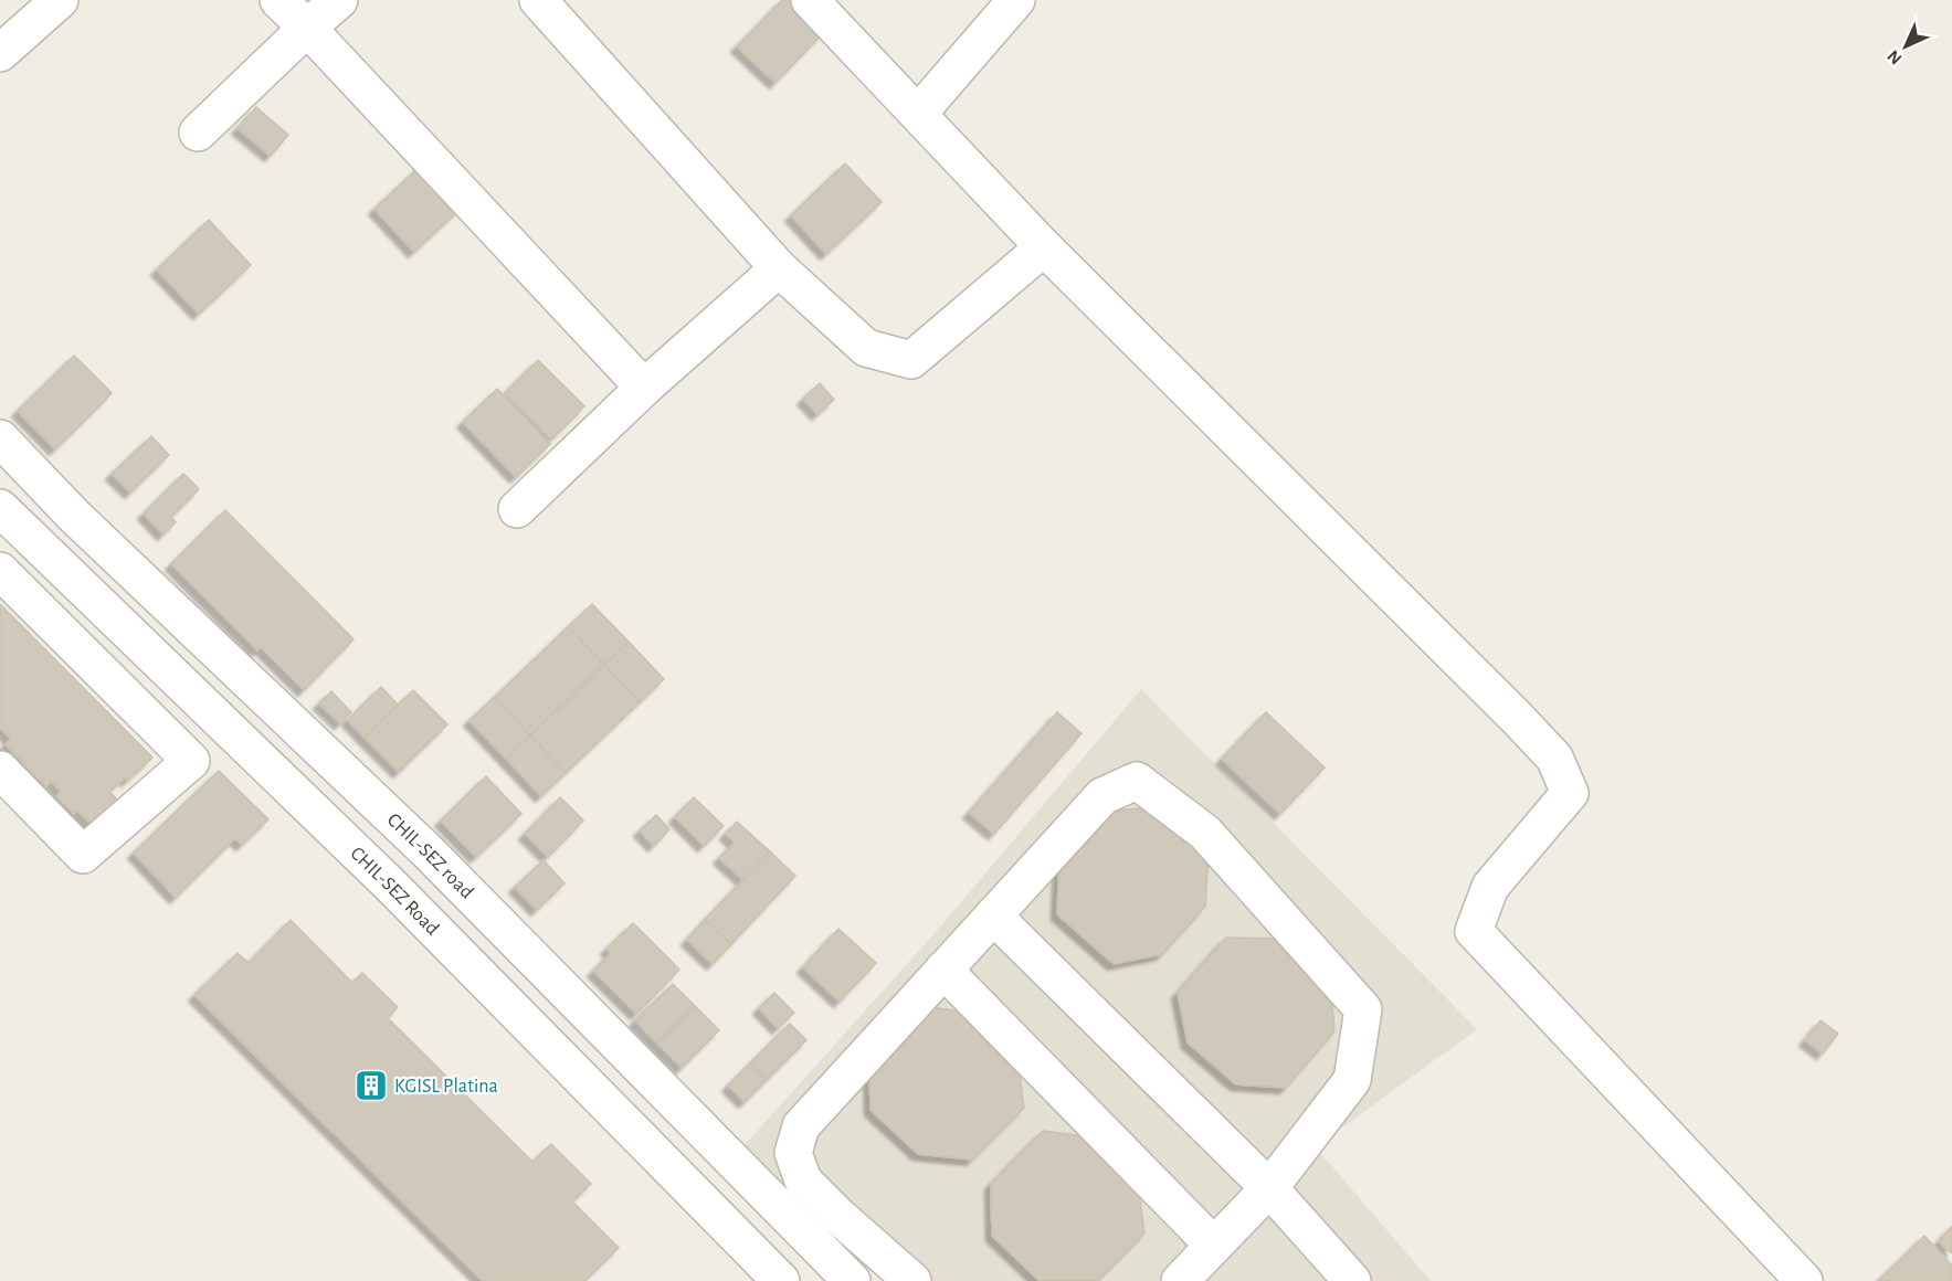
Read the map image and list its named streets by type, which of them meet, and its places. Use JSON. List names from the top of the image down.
{
  "streets": {
    "street": ["CHIL-SEZ road", "CHIL-SEZ Road"]
  },
  "places": {
    "building": ["KGISL Platina"]
  },
  "north": "bottom left"
}
